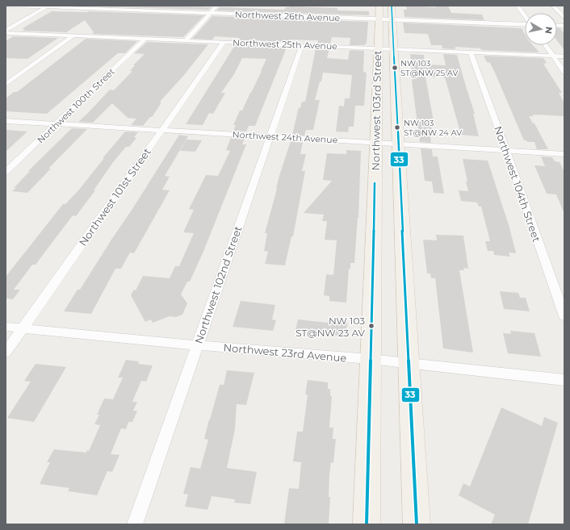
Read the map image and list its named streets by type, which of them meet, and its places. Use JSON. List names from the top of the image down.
{
  "streets": {
    "main road": ["Northwest 103rd Street"],
    "street": [
      "Northwest 26th Avenue",
      "Northwest 25th Avenue",
      "Northwest 100th Street",
      "Northwest 24th Avenue",
      "Northwest 104th Street",
      "Northwest 101st Street",
      "Northwest 102nd Street",
      "Northwest 23rd Avenue"
    ]
  },
  "crossings": [
    ["Northwest 26th Avenue", "Northwest 103rd Street"],
    ["Northwest 25th Avenue", "Northwest 100th Street"],
    ["Northwest 25th Avenue", "Northwest 103rd Street"],
    ["Northwest 25th Avenue", "Northwest 104th Street"],
    ["Northwest 25th Avenue", "Northwest 101st Street"],
    ["Northwest 25th Avenue", "Northwest 102nd Street"],
    ["Northwest 100th Street", "Northwest 24th Avenue"],
    ["Northwest 103rd Street", "Northwest 24th Avenue"],
    ["Northwest 103rd Street", "Northwest 23rd Avenue"],
    ["Northwest 24th Avenue", "Northwest 104th Street"],
    ["Northwest 24th Avenue", "Northwest 101st Street"],
    ["Northwest 24th Avenue", "Northwest 102nd Street"],
    ["Northwest 101st Street", "Northwest 23rd Avenue"],
    ["Northwest 102nd Street", "Northwest 23rd Avenue"]
  ],
  "places": ["NW 103 ST@NW 25 AV", "NW 103 ST@NW 24 AV", "NW 103 ST@NW 23 AV"],
  "lines": ["transit line 33"],
  "north": "right"
}
